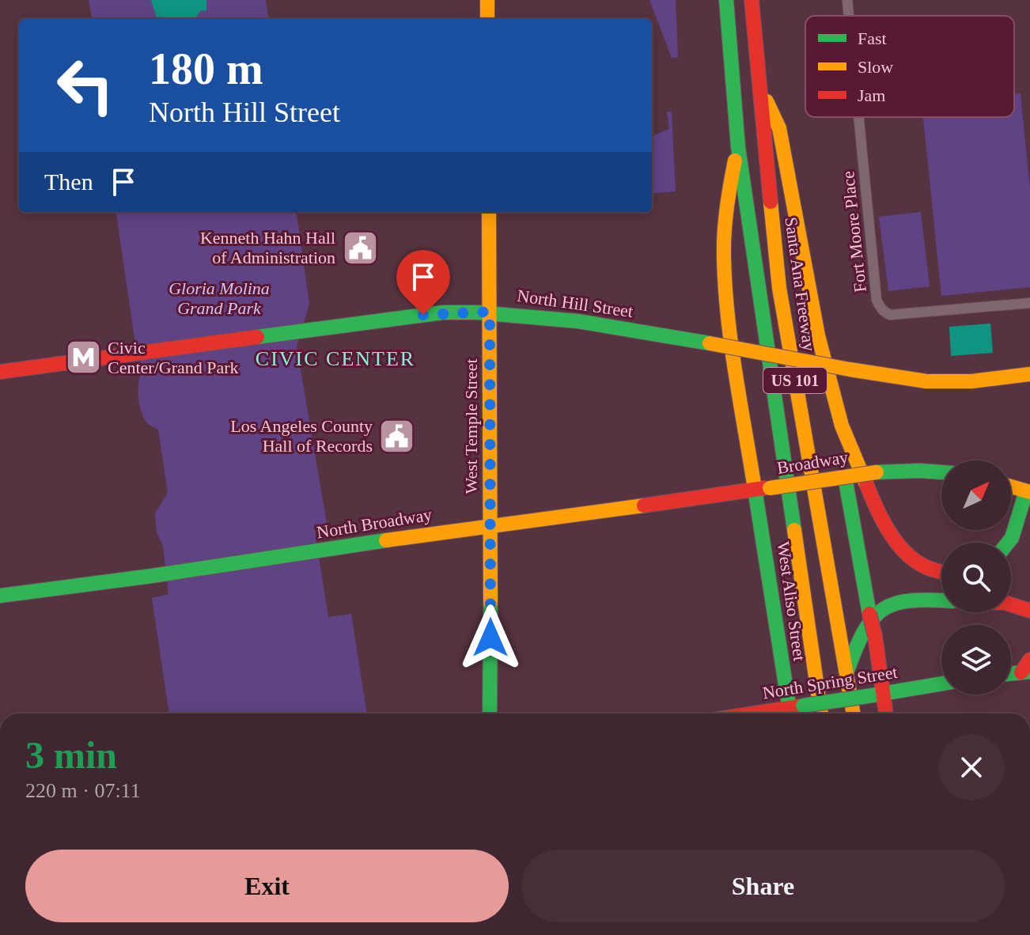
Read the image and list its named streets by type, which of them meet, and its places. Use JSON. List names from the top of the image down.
{
  "streets": {
    "main road": [
      "Santa Ana Freeway",
      "North Hill Street",
      "US 101",
      "West Temple Street",
      "Broadway",
      "North Broadway",
      "West Aliso Street",
      "North Spring Street"
    ],
    "street": ["Fort Moore Place"]
  },
  "crossings": [
    ["North Hill Street", "West Temple Street"],
    ["US 101", "West Aliso Street"],
    ["West Temple Street", "North Broadway"],
    ["Broadway", "North Broadway"],
    ["Broadway", "West Aliso Street"],
    ["North Broadway", "West Aliso Street"],
    ["West Aliso Street", "North Spring Street"]
  ],
  "districts": ["CIVIC CENTER"],
  "parks": ["Gloria Molina Grand Park"],
  "places": {
    "public building": ["Kenneth Hahn Hall of Administration", "Los Angeles County Hall of Records"],
    "metro station": ["Civic Center/Grand Park"]
  },
  "legend": ["Fast", "Slow", "Jam"],
  "north": "top right",
  "page": {
    "turn": ["180 m", "North Hill Street"],
    "then": "Then",
    "heading": ["3 min", "220 m · 07:11"],
    "buttons": ["Exit", "Share"]
  }
}
